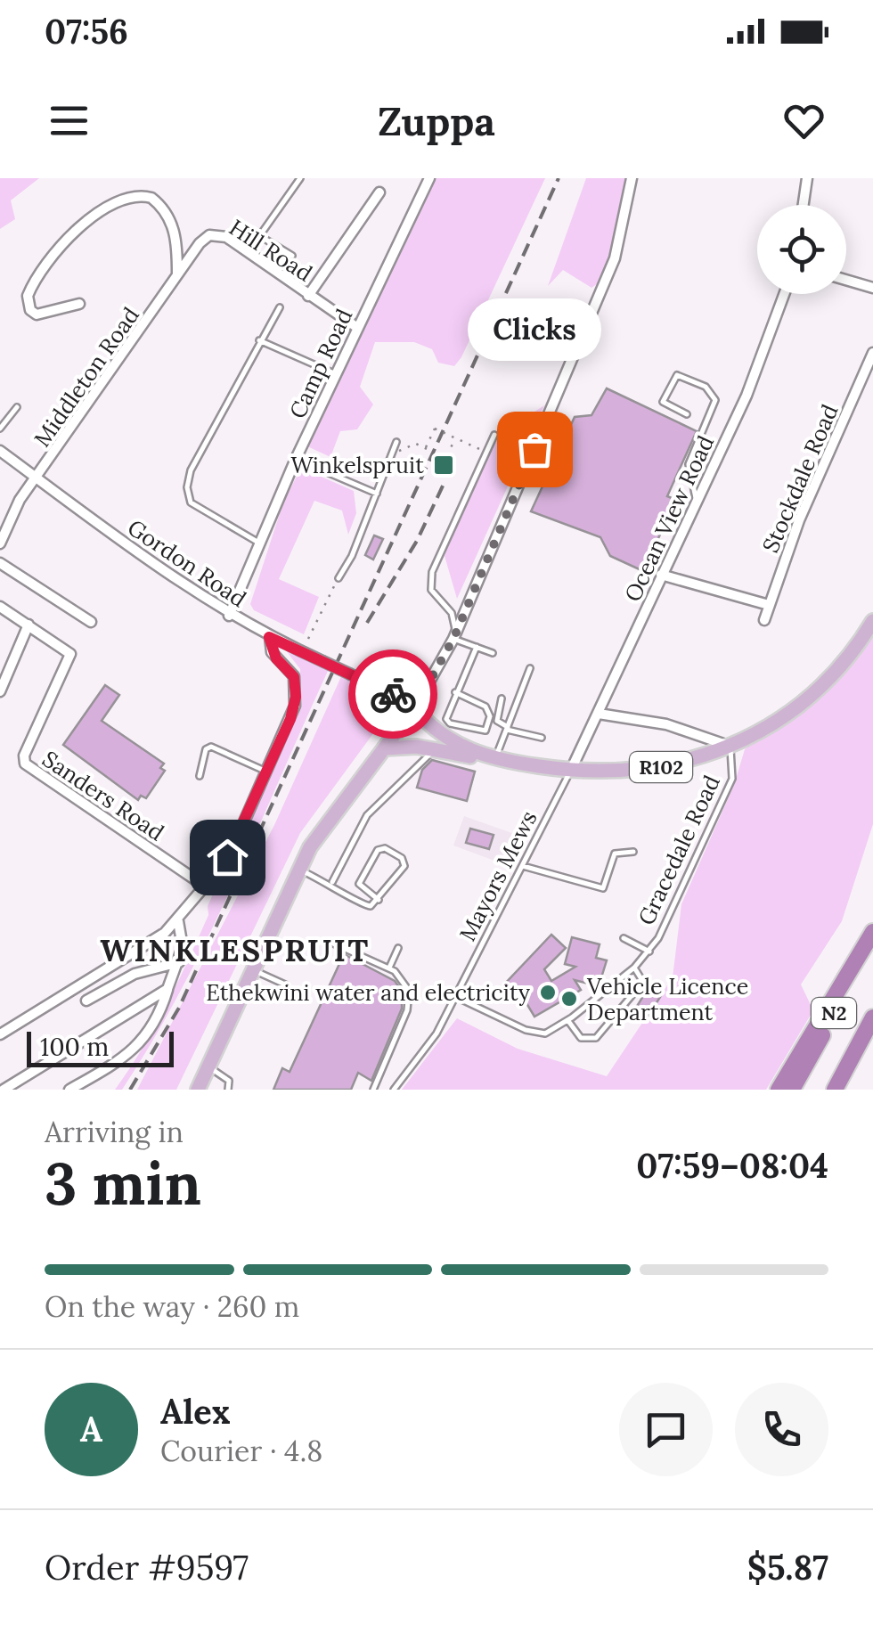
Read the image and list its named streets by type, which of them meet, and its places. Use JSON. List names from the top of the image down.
{
  "streets": {
    "highway": ["N2"],
    "main road": ["R102"],
    "street": [
      "Hill Road",
      "Camp Road",
      "Middleton Road",
      "Stockdale Road",
      "Ocean View Road",
      "Gordon Road",
      "Sanders Road"
    ],
    "lane": ["Gracedale Road", "Mayors Mews"]
  },
  "crossings": [
    ["Hill Road", "Camp Road"],
    ["Hill Road", "Middleton Road"],
    ["Camp Road", "Gordon Road"],
    ["Middleton Road", "Gordon Road"],
    ["Ocean View Road", "R102"],
    ["Ocean View Road", "Mayors Mews"],
    ["Gordon Road", "R102"],
    ["R102", "Gracedale Road"],
    ["R102", "Mayors Mews"],
    ["Gracedale Road", "Mayors Mews"]
  ],
  "districts": ["WINKLESPRUIT"],
  "places": {
    "other": ["Clicks", "Ethekwini water and electricity", "Vehicle Licence Department"],
    "transit": ["Winkelspruit"]
  },
  "scale_bar": "100 m",
  "page": {
    "status": "07:56",
    "header": "Zuppa",
    "bubble": "Clicks",
    "scale": "100 m",
    "heading": ["3 min", "Arriving in", "07:59–08:04"],
    "panel": [
      "Alex",
      "Courier · 4.8",
      "Order #9597",
      "$5.87"
    ],
    "bar": "On the way · 260 m",
    "round": "A"
  }
}
